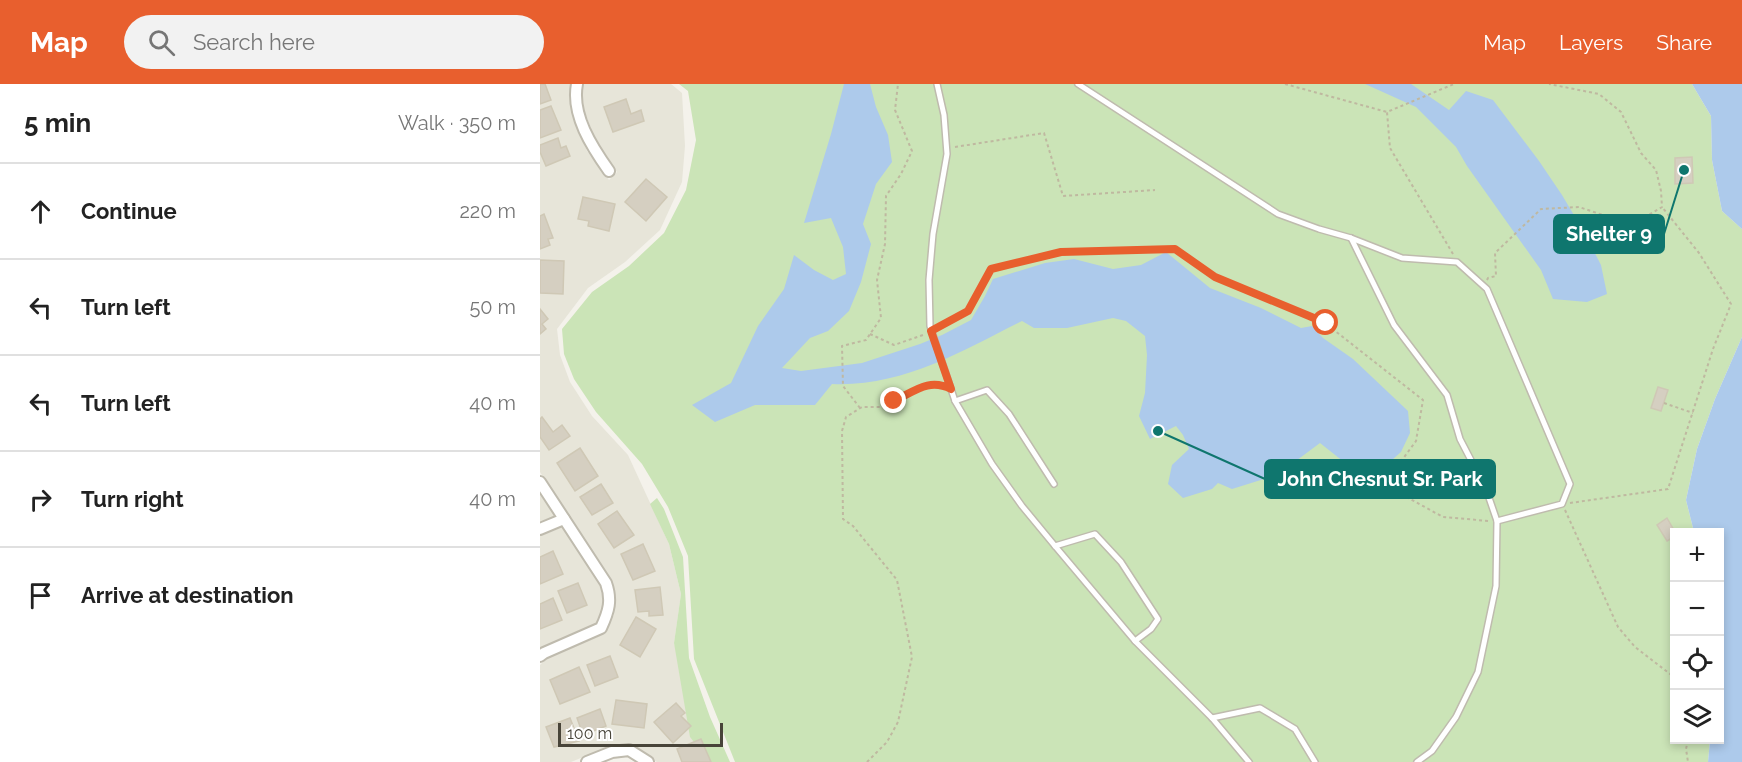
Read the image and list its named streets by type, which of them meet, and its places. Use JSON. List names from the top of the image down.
{
  "places": ["Shelter 9", "John Chesnut Sr. Park"],
  "scale_bar": "100 m",
  "page": {
    "header": "Map",
    "search": "Search here",
    "nav": ["Map", "Layers", "Share"],
    "heading": ["5 min", "Walk · 350 m"],
    "list": [
      ["Continue", "220 m"],
      ["Turn left", "50 m"],
      ["Turn left", "40 m"],
      ["Turn right", "40 m"],
      "Arrive at destination"
    ],
    "map_buttons": ["+", "−"],
    "scale": "100 m"
  }
}
